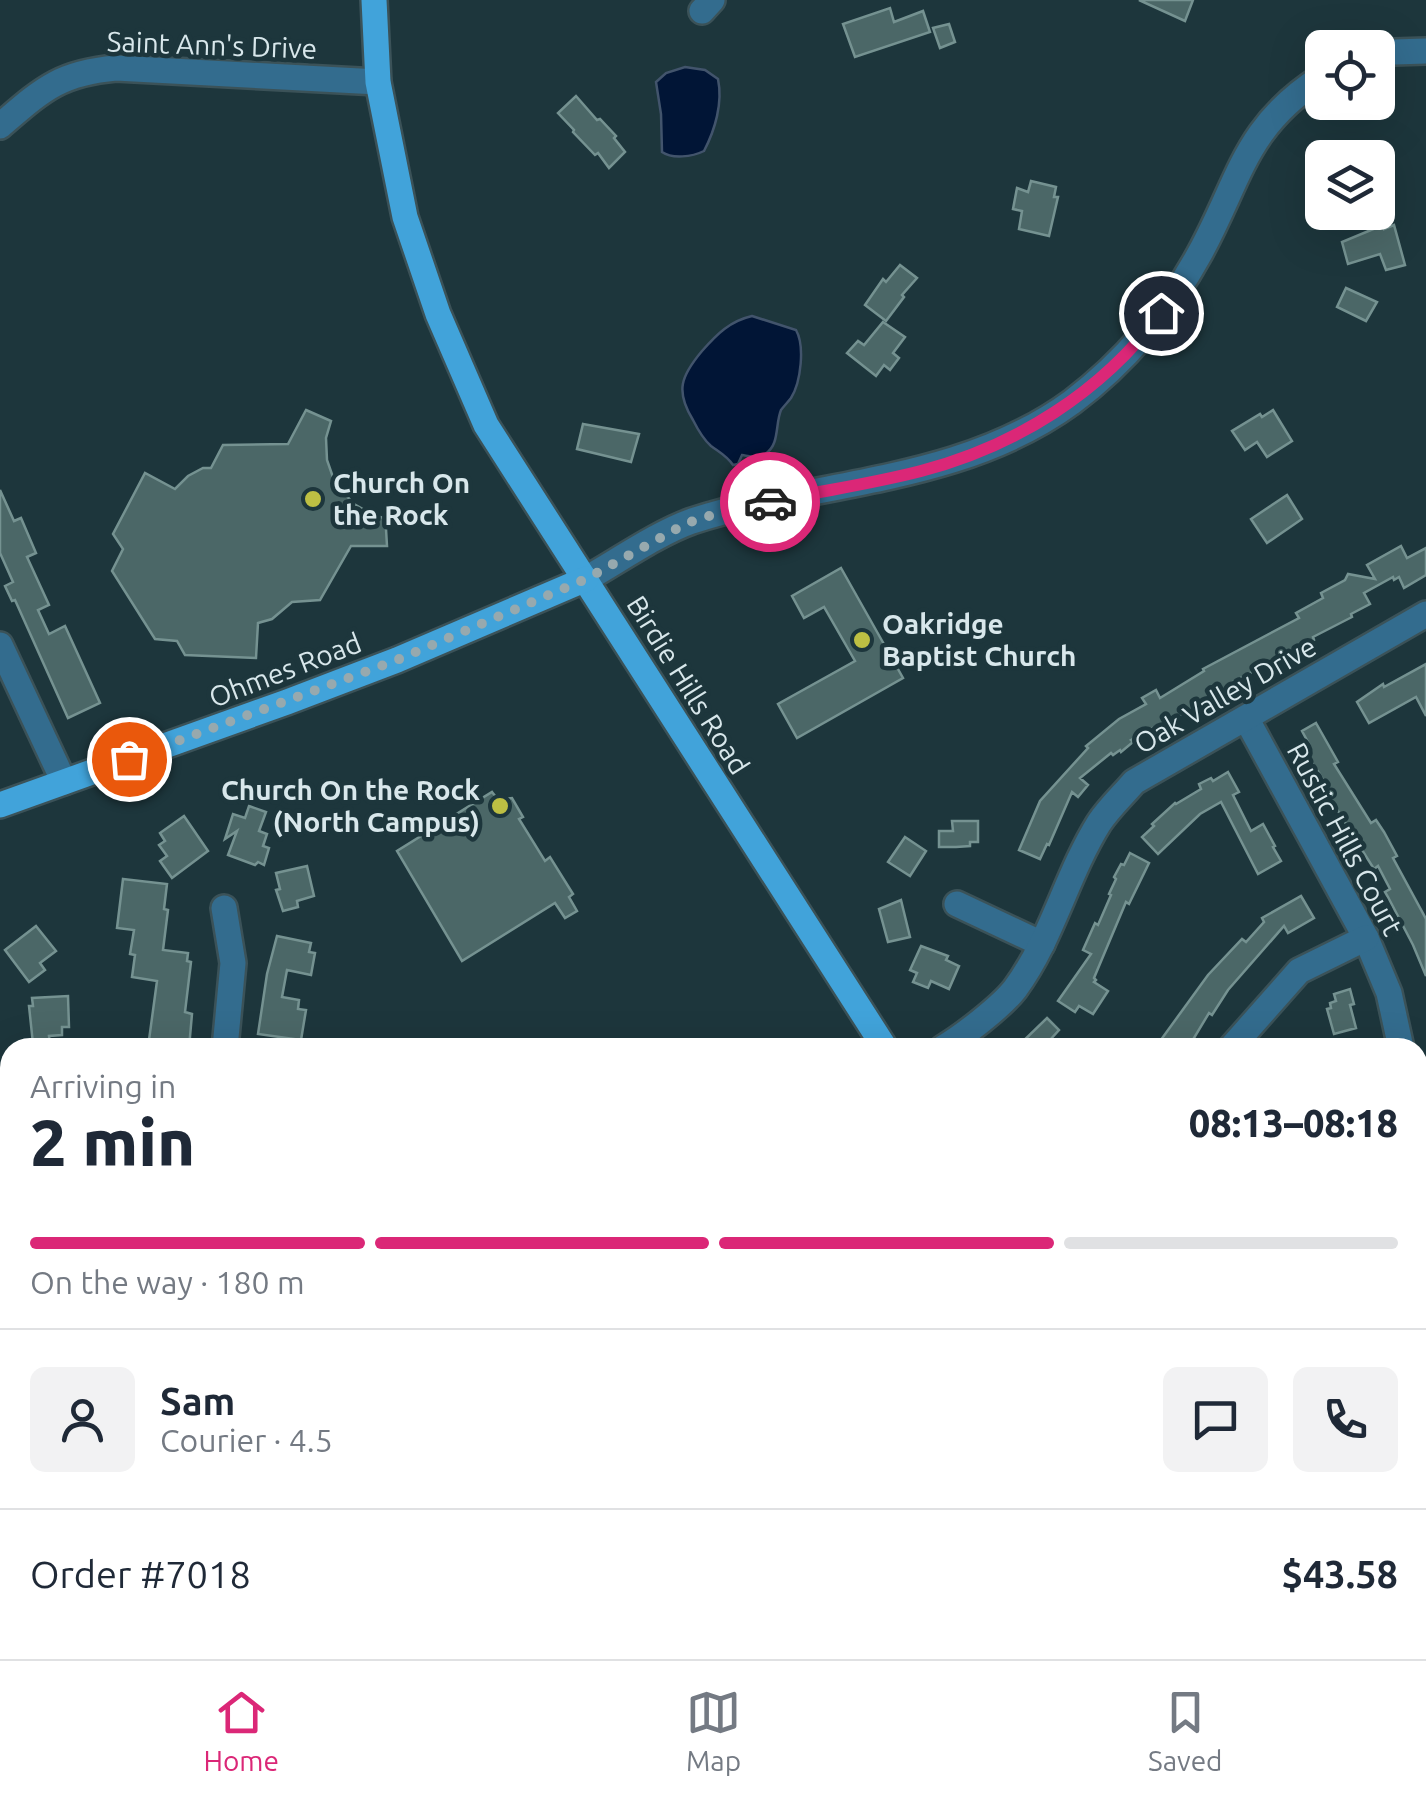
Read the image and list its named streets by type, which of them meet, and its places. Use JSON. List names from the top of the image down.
{
  "streets": {
    "main road": ["Ohmes Road", "Birdie Hills Road"],
    "street": ["Saint Ann's Drive", "Oak Valley Drive", "Rustic Hills Court"]
  },
  "crossings": [
    ["Saint Ann's Drive", "Birdie Hills Road"],
    ["Ohmes Road", "Birdie Hills Road"],
    ["Oak Valley Drive", "Rustic Hills Court"]
  ],
  "places": ["Church On the Rock", "Oakridge Baptist Church", "Church On the Rock (North Campus)"],
  "page": {
    "heading": ["2 min", "Arriving in", "08:13–08:18"],
    "panel": [
      "Sam",
      "Courier · 4.5",
      "Order #7018",
      "$43.58"
    ],
    "bar": "On the way · 180 m",
    "tabs": ["Home", "Map", "Saved"]
  }
}
